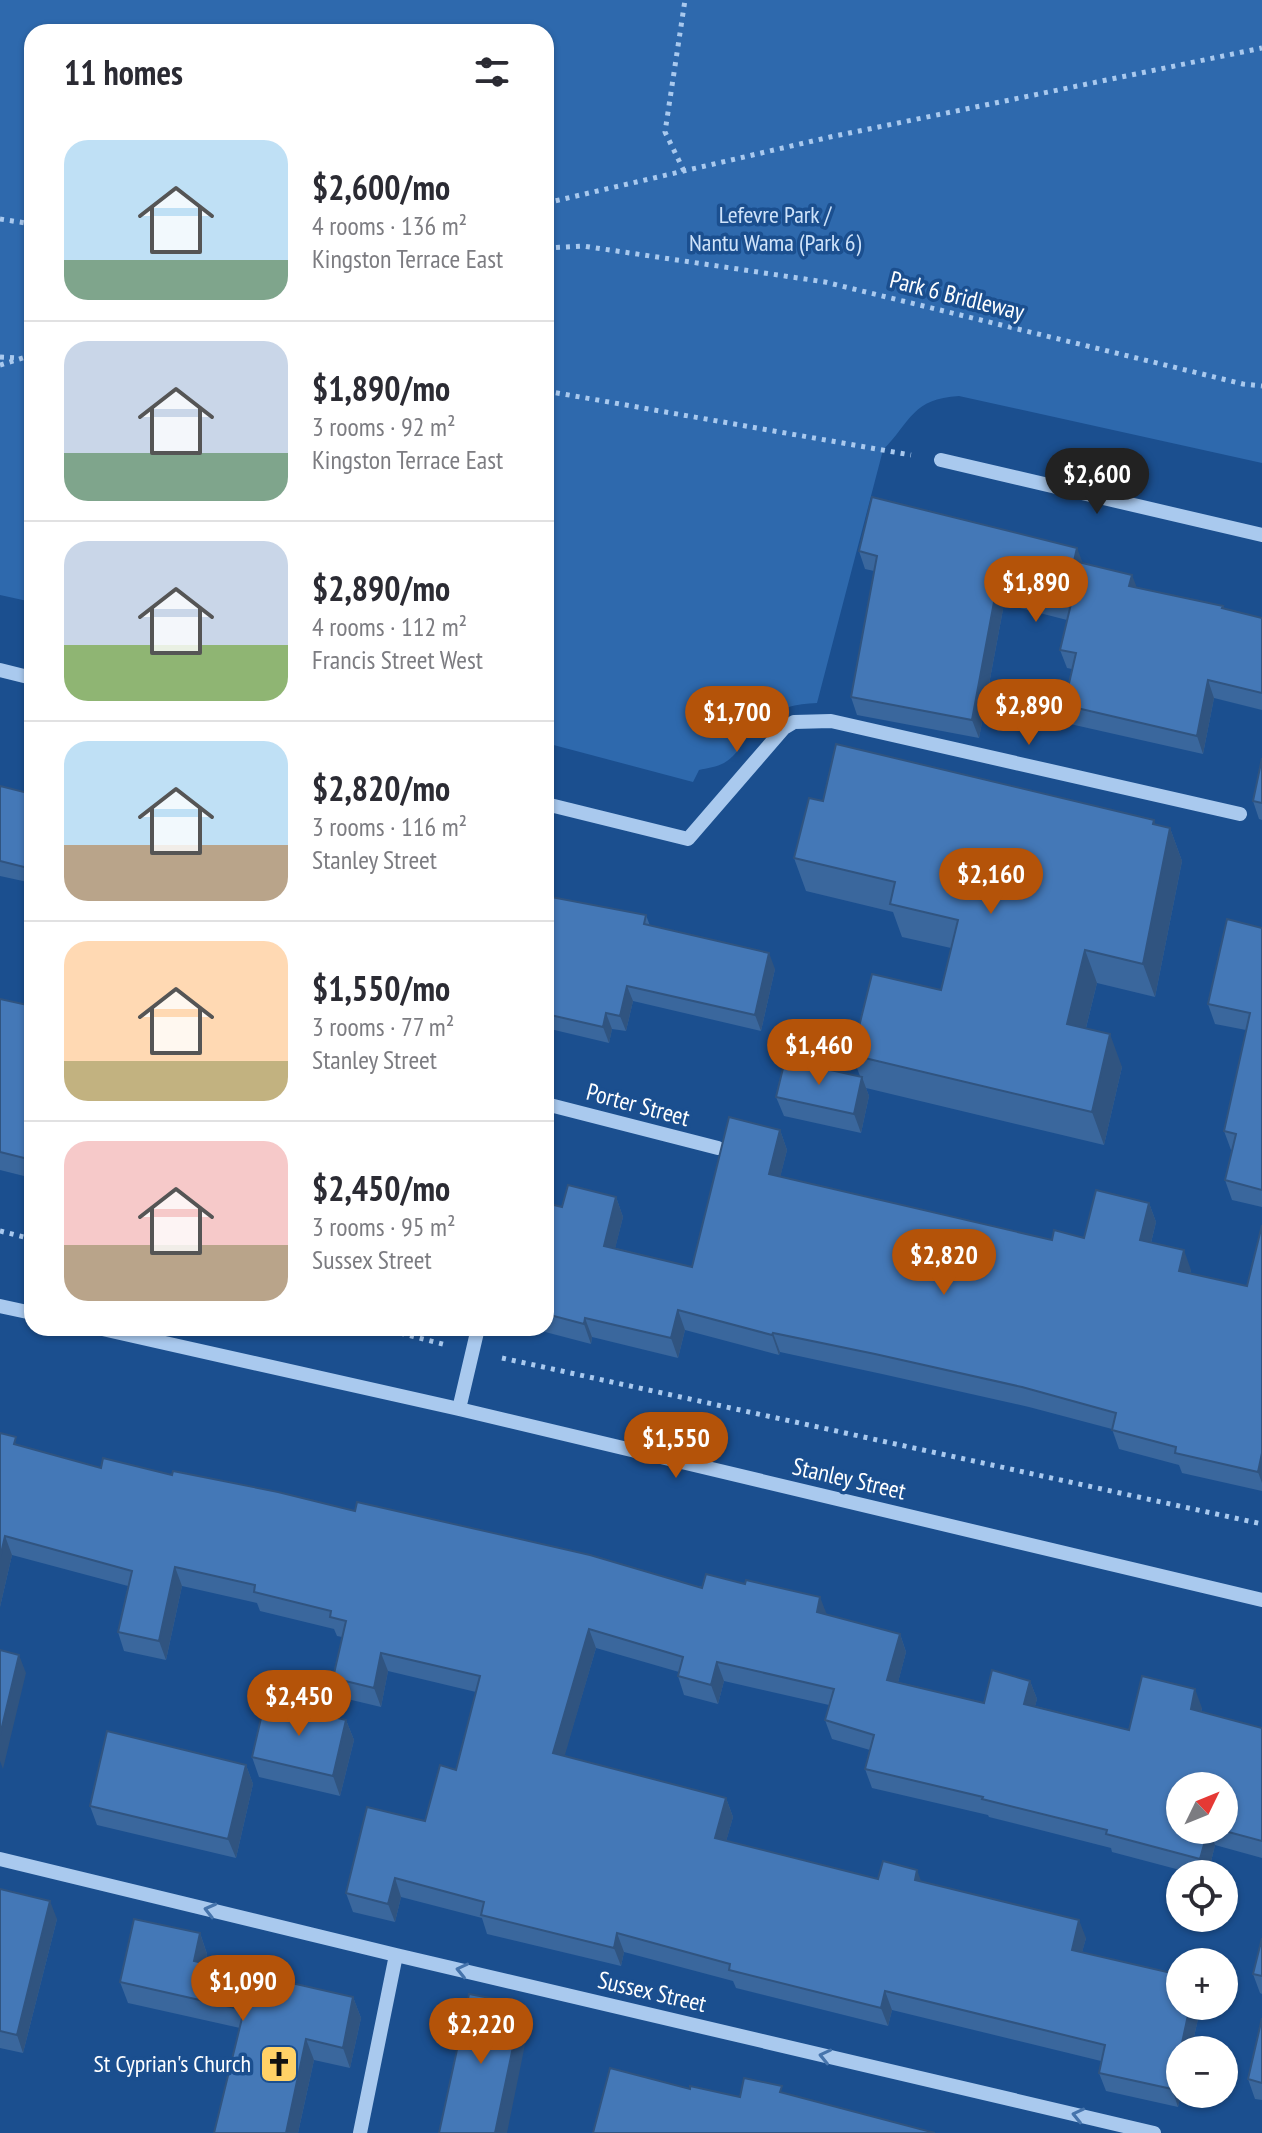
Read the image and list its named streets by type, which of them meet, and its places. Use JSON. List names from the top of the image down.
{
  "streets": {
    "street": ["Porter Street", "Stanley Street", "Sussex Street"],
    "path": ["Park 6 Bridleway"]
  },
  "one_way": ["Sussex Street"],
  "parks": ["Lefevre Park / Nantu Wama (Park 6)"],
  "places": {
    "church": ["St Cyprian's Church"]
  },
  "north": "top right",
  "page": {
    "heading": "11 homes",
    "list": [
      {
        "name": "$2,600/mo",
        "note": "4 rooms · 136 m² · Kingston Terrace East"
      },
      {
        "name": "$1,890/mo",
        "note": "3 rooms · 92 m² · Kingston Terrace East"
      },
      {
        "name": "$2,890/mo",
        "note": "4 rooms · 112 m² · Francis Street West"
      },
      {
        "name": "$2,820/mo",
        "note": "3 rooms · 116 m² · Stanley Street"
      },
      {
        "name": "$1,550/mo",
        "note": "3 rooms · 77 m² · Stanley Street"
      },
      {
        "name": "$2,450/mo",
        "note": "3 rooms · 95 m² · Sussex Street"
      }
    ],
    "price": [
      "$2,600",
      "$1,890",
      "$2,890",
      "$1,700",
      "$2,160",
      "$1,460",
      "$2,820",
      "$1,550",
      "$2,450",
      "$1,090",
      "$2,220"
    ],
    "map_buttons": ["+", "−"]
  }
}
